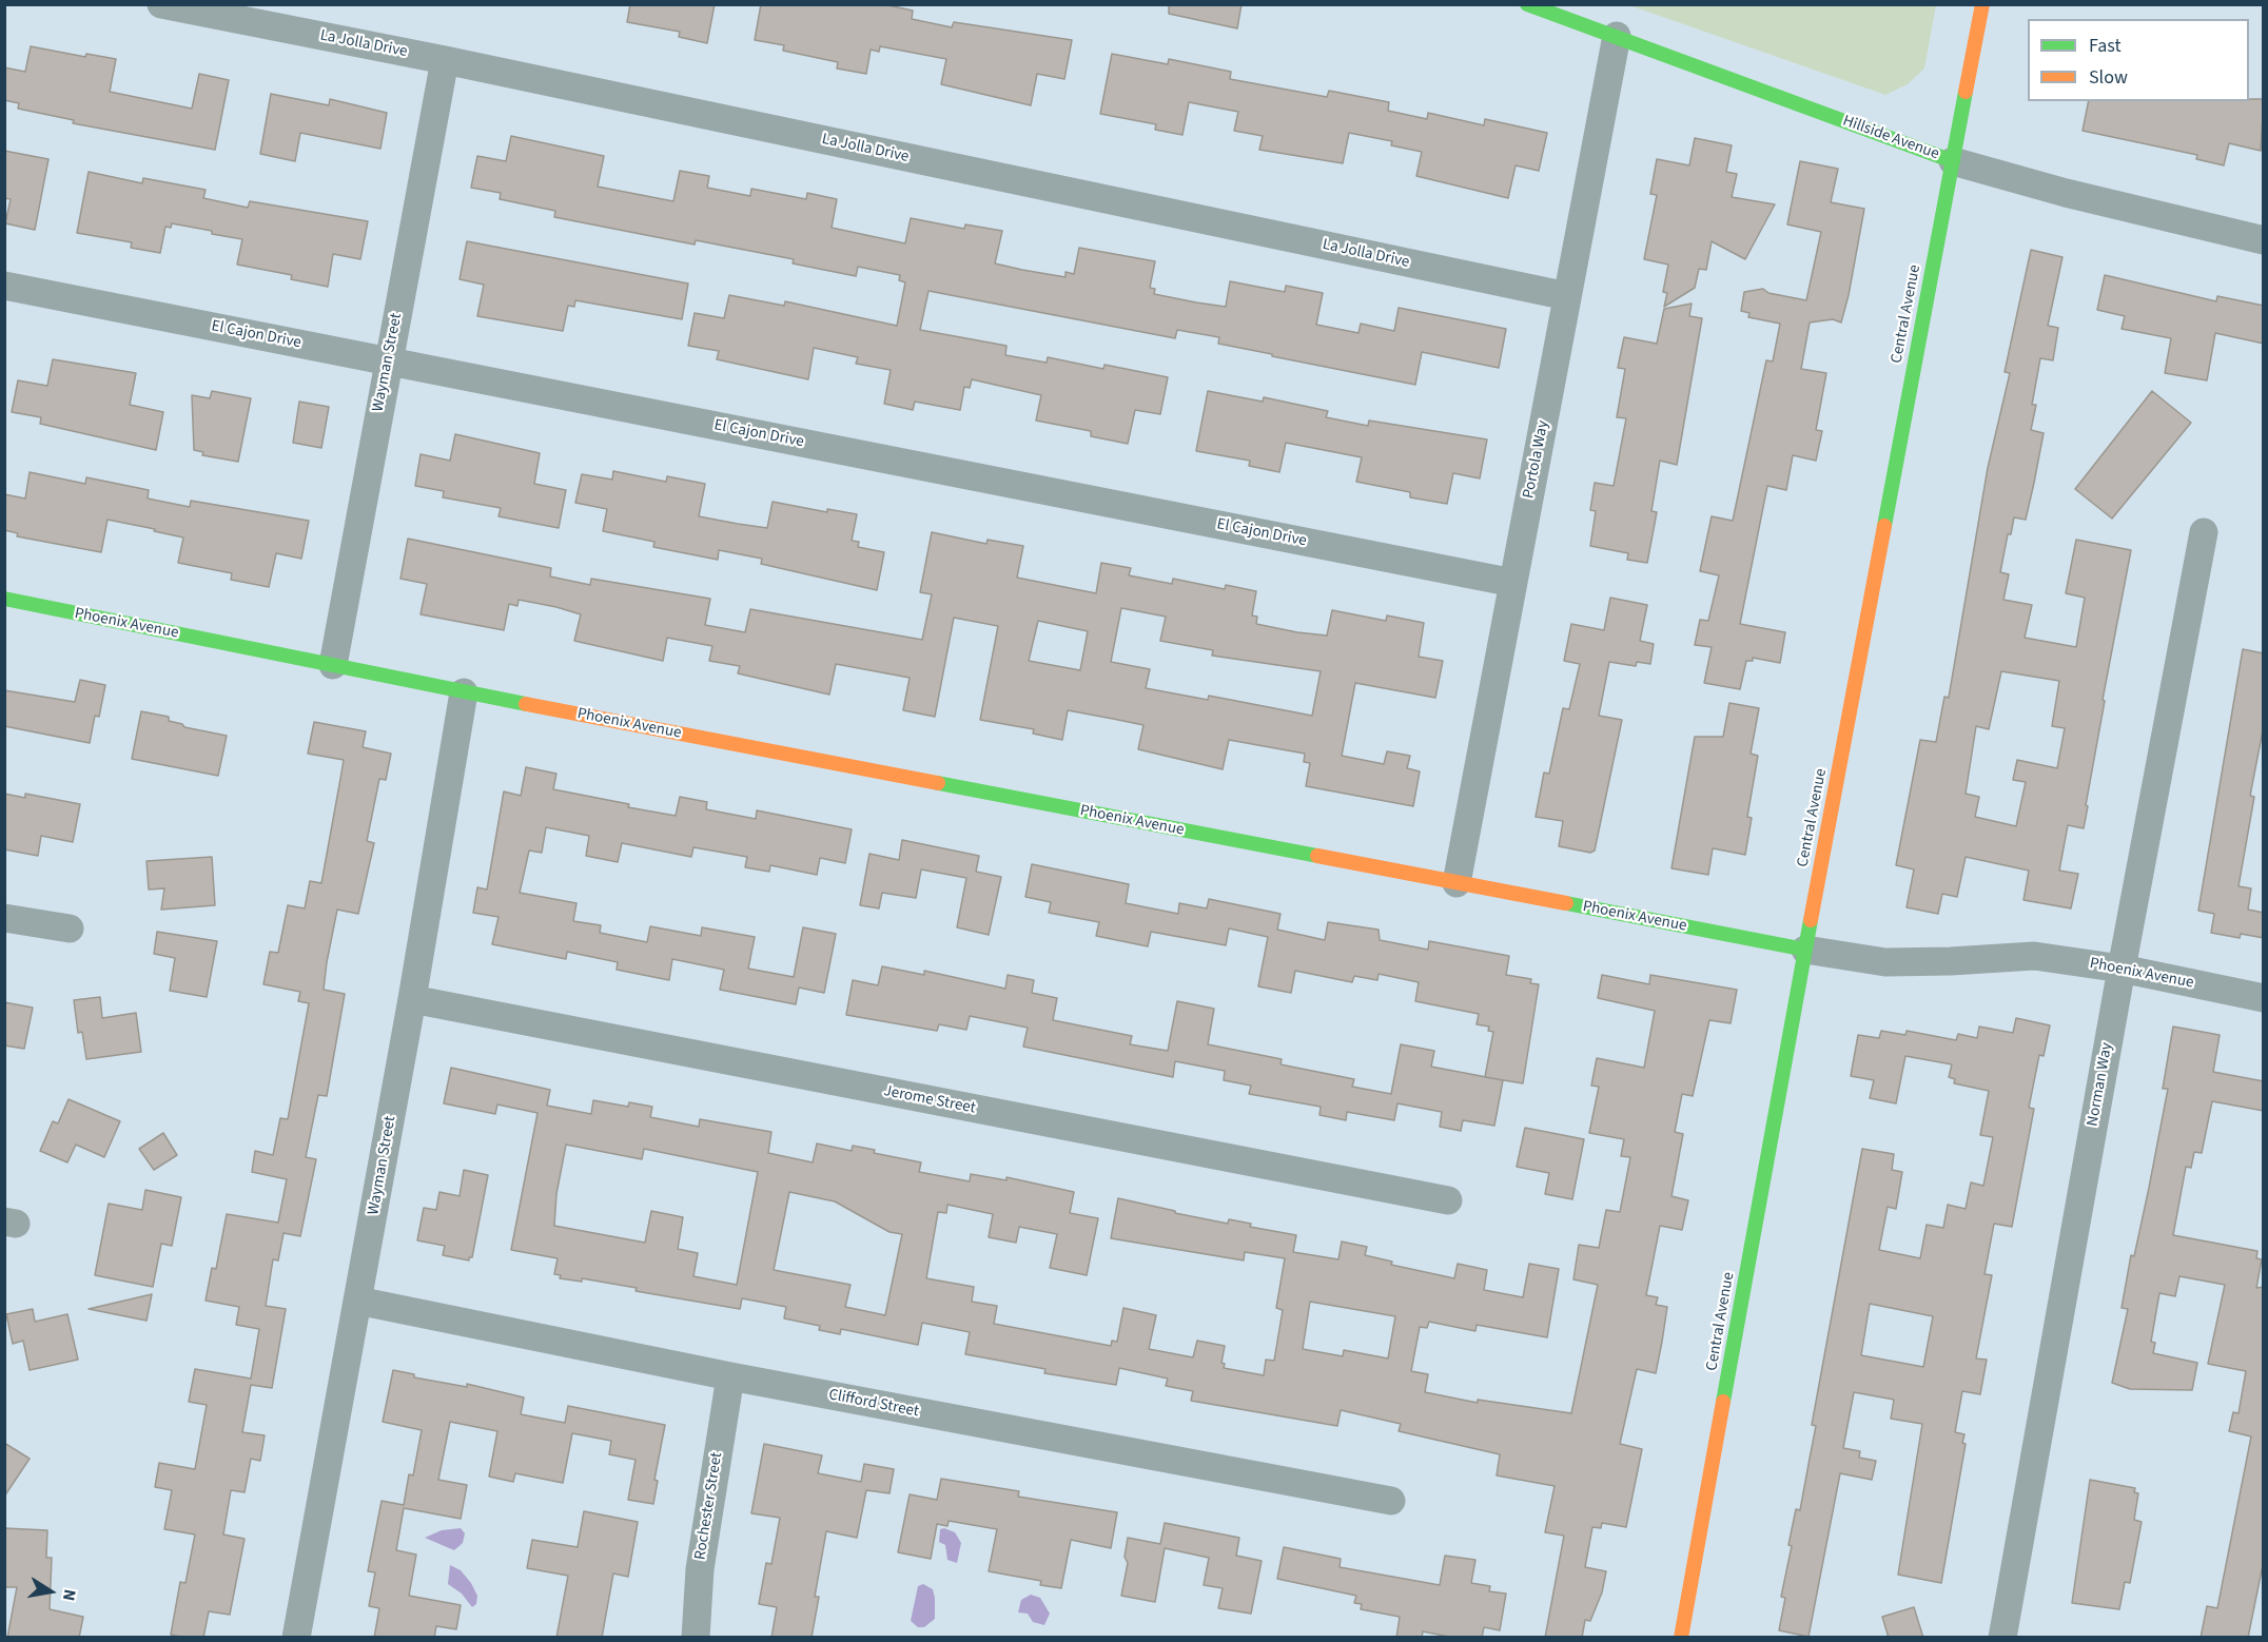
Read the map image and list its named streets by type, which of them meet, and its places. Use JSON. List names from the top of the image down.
{
  "streets": {
    "street": [
      "La Jolla Drive",
      "Hillside Avenue",
      "Central Avenue",
      "El Cajon Drive",
      "Wayman Street",
      "Portola Way",
      "Phoenix Avenue",
      "Norman Way",
      "Jerome Street",
      "Clifford Street",
      "Rochester Street"
    ]
  },
  "crossings": [
    ["La Jolla Drive", "Wayman Street"],
    ["La Jolla Drive", "Portola Way"],
    ["Hillside Avenue", "Central Avenue"],
    ["Hillside Avenue", "Portola Way"],
    ["Central Avenue", "Phoenix Avenue"],
    ["El Cajon Drive", "Wayman Street"],
    ["El Cajon Drive", "Portola Way"],
    ["Wayman Street", "Phoenix Avenue"],
    ["Wayman Street", "Jerome Street"],
    ["Wayman Street", "Clifford Street"],
    ["Portola Way", "Phoenix Avenue"],
    ["Phoenix Avenue", "Norman Way"],
    ["Clifford Street", "Rochester Street"]
  ],
  "legend": ["Fast", "Slow"],
  "north": "right"
}
